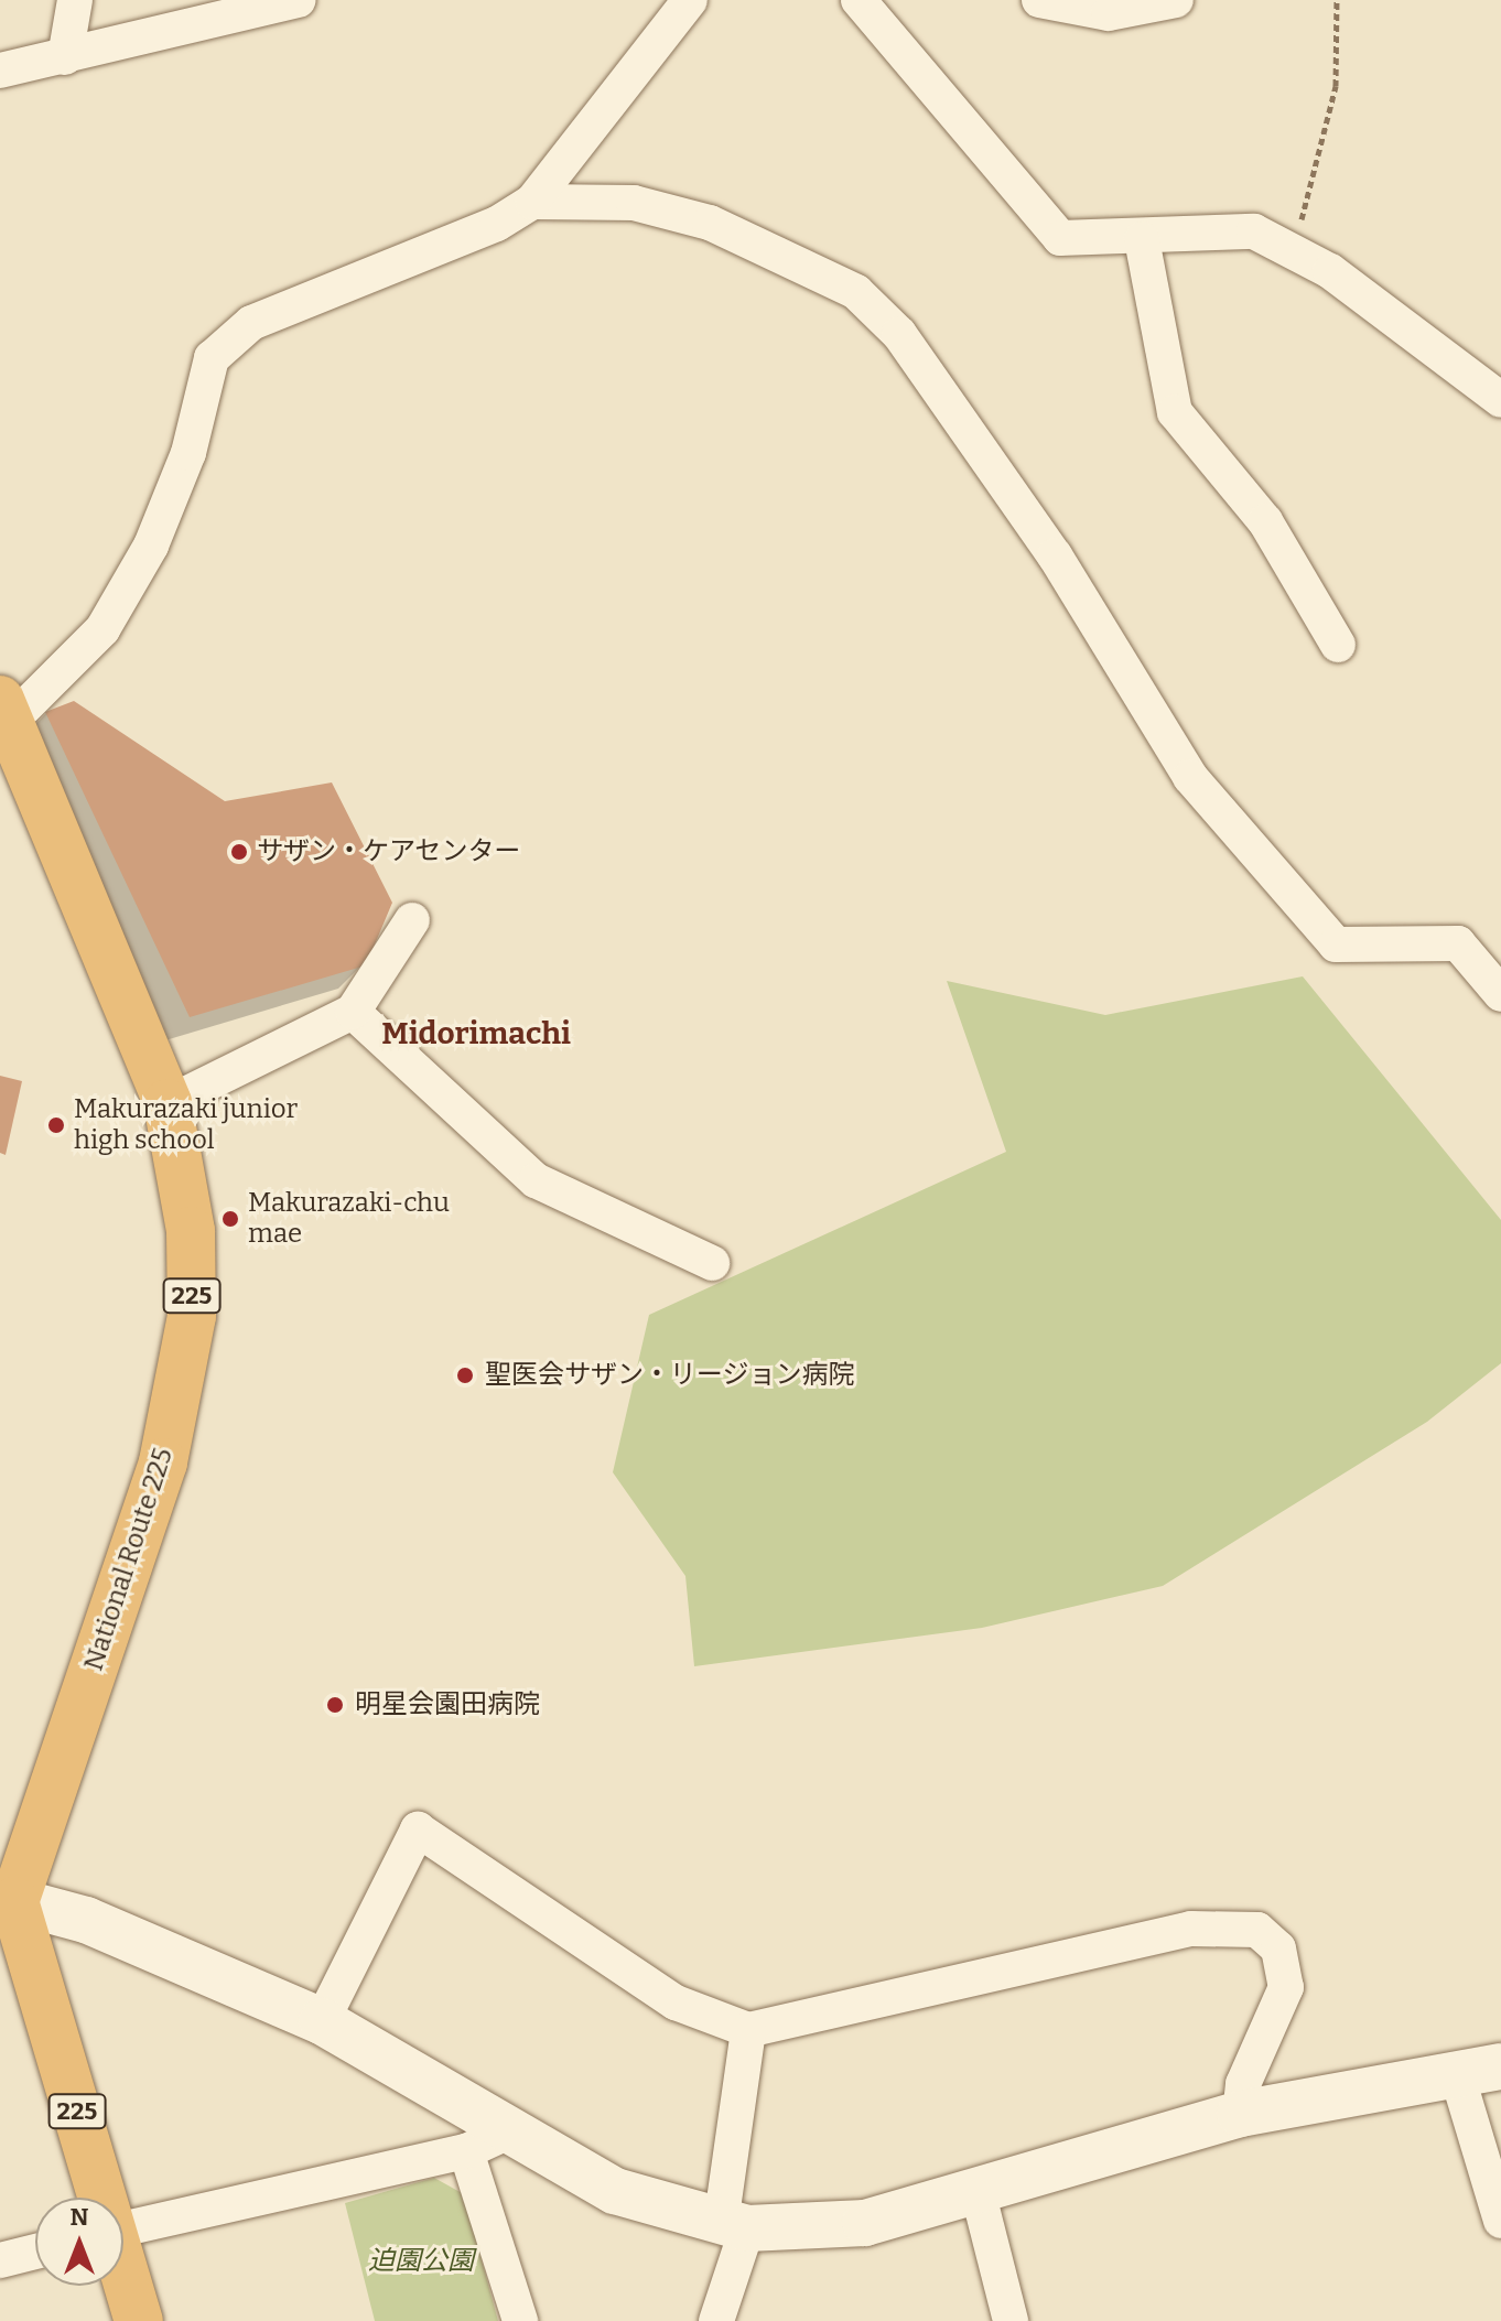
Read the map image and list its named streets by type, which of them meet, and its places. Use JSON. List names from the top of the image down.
{
  "streets": {
    "highway": ["225", "National Route 225"]
  },
  "crossings": [
    ["225", "National Route 225"]
  ],
  "districts": ["Midorimachi"],
  "parks": ["迫園公園"],
  "places": [
    "サザン・ケアセンター",
    "Makurazaki junior high school",
    "Makurazaki-chu mae",
    "聖医会サザン・リージョン病院",
    "明星会園田病院"
  ],
  "north": "top"
}
